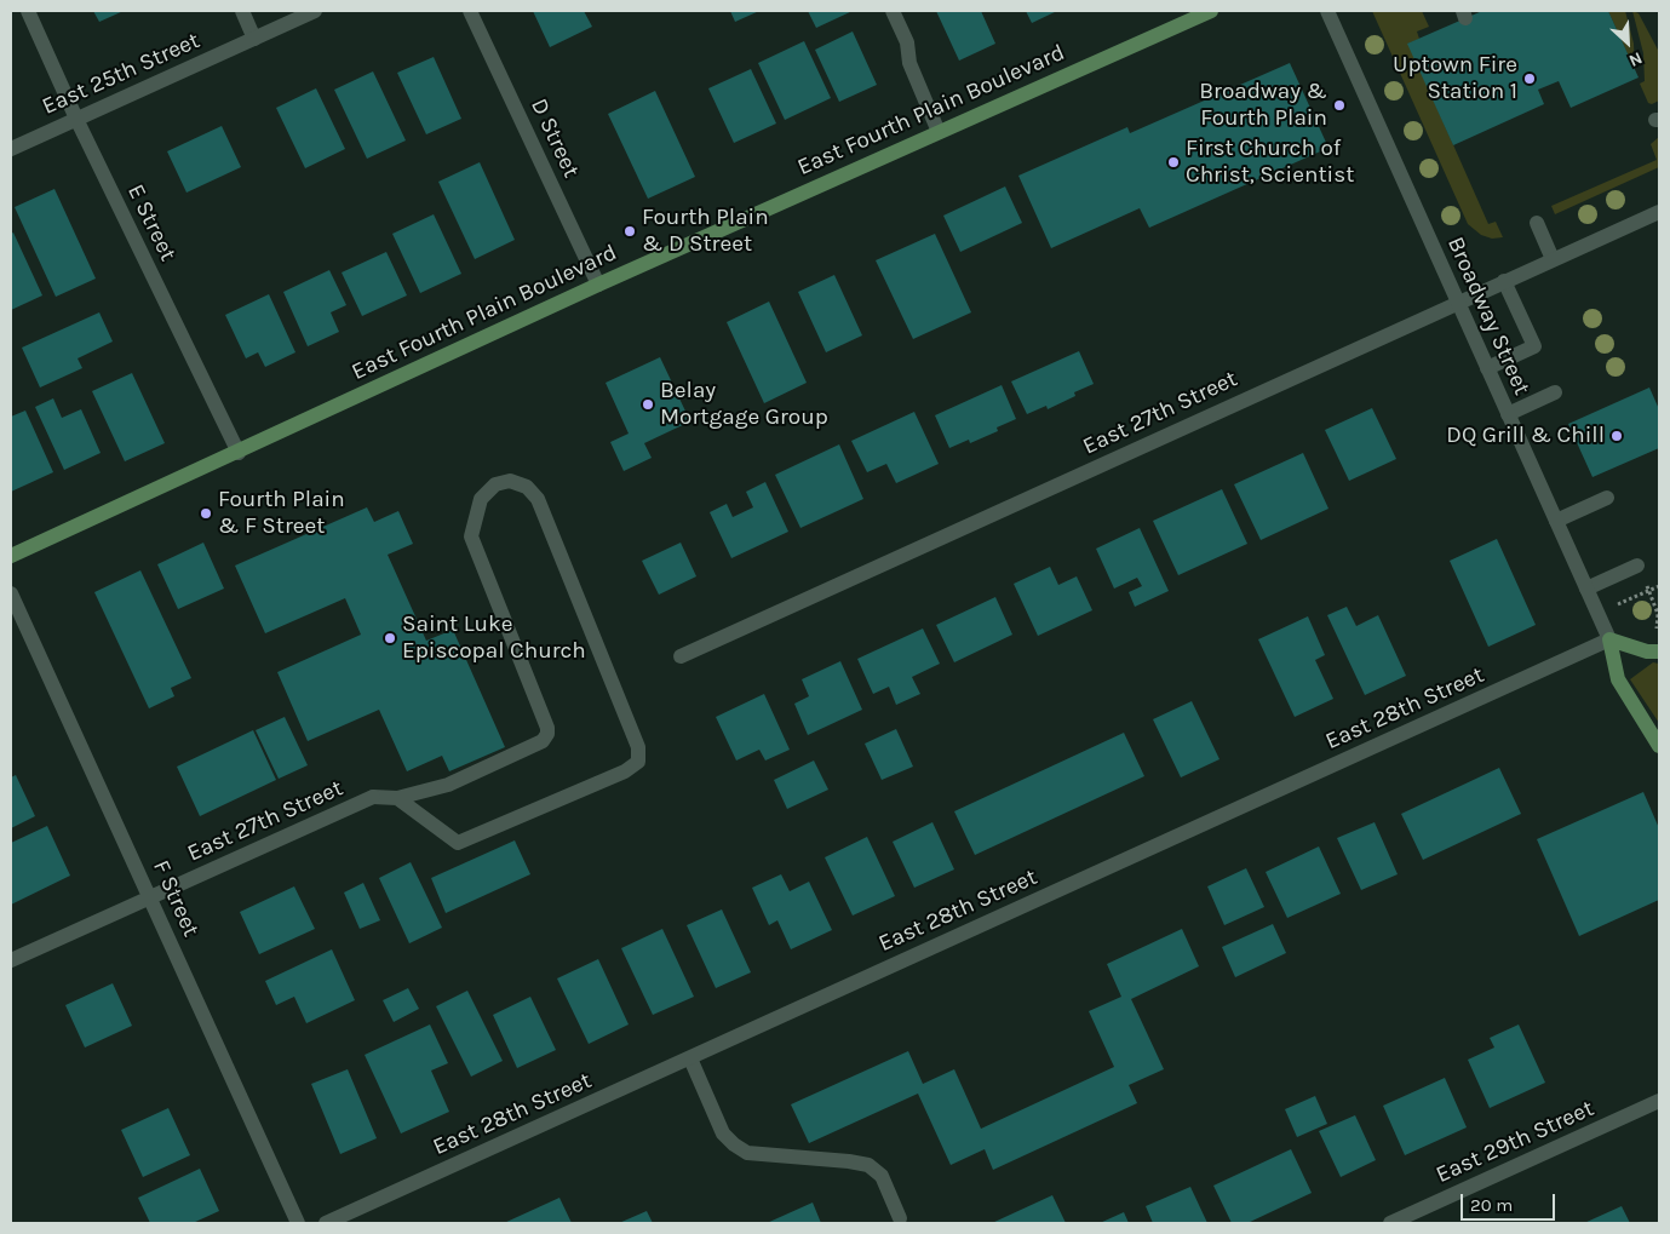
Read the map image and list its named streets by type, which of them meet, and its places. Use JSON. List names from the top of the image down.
{
  "streets": {
    "main road": ["East Fourth Plain Boulevard"],
    "street": [
      "East 25th Street",
      "D Street",
      "E Street",
      "Broadway Street",
      "East 27th Street",
      "East 28th Street",
      "F Street",
      "East 29th Street"
    ]
  },
  "crossings": [
    ["East 25th Street", "E Street"],
    ["East Fourth Plain Boulevard", "D Street"],
    ["East Fourth Plain Boulevard", "E Street"],
    ["Broadway Street", "East 27th Street"],
    ["Broadway Street", "East 28th Street"],
    ["East 27th Street", "F Street"]
  ],
  "places": [
    "Uptown Fire Station 1",
    "Broadway & Fourth Plain",
    "First Church of Christ, Scientist",
    "Fourth Plain & D Street",
    "Belay Mortgage Group",
    "DQ Grill & Chill",
    "Fourth Plain & F Street",
    "Saint Luke Episcopal Church"
  ],
  "scale_bar": "20 m",
  "north": "bottom right"
}
